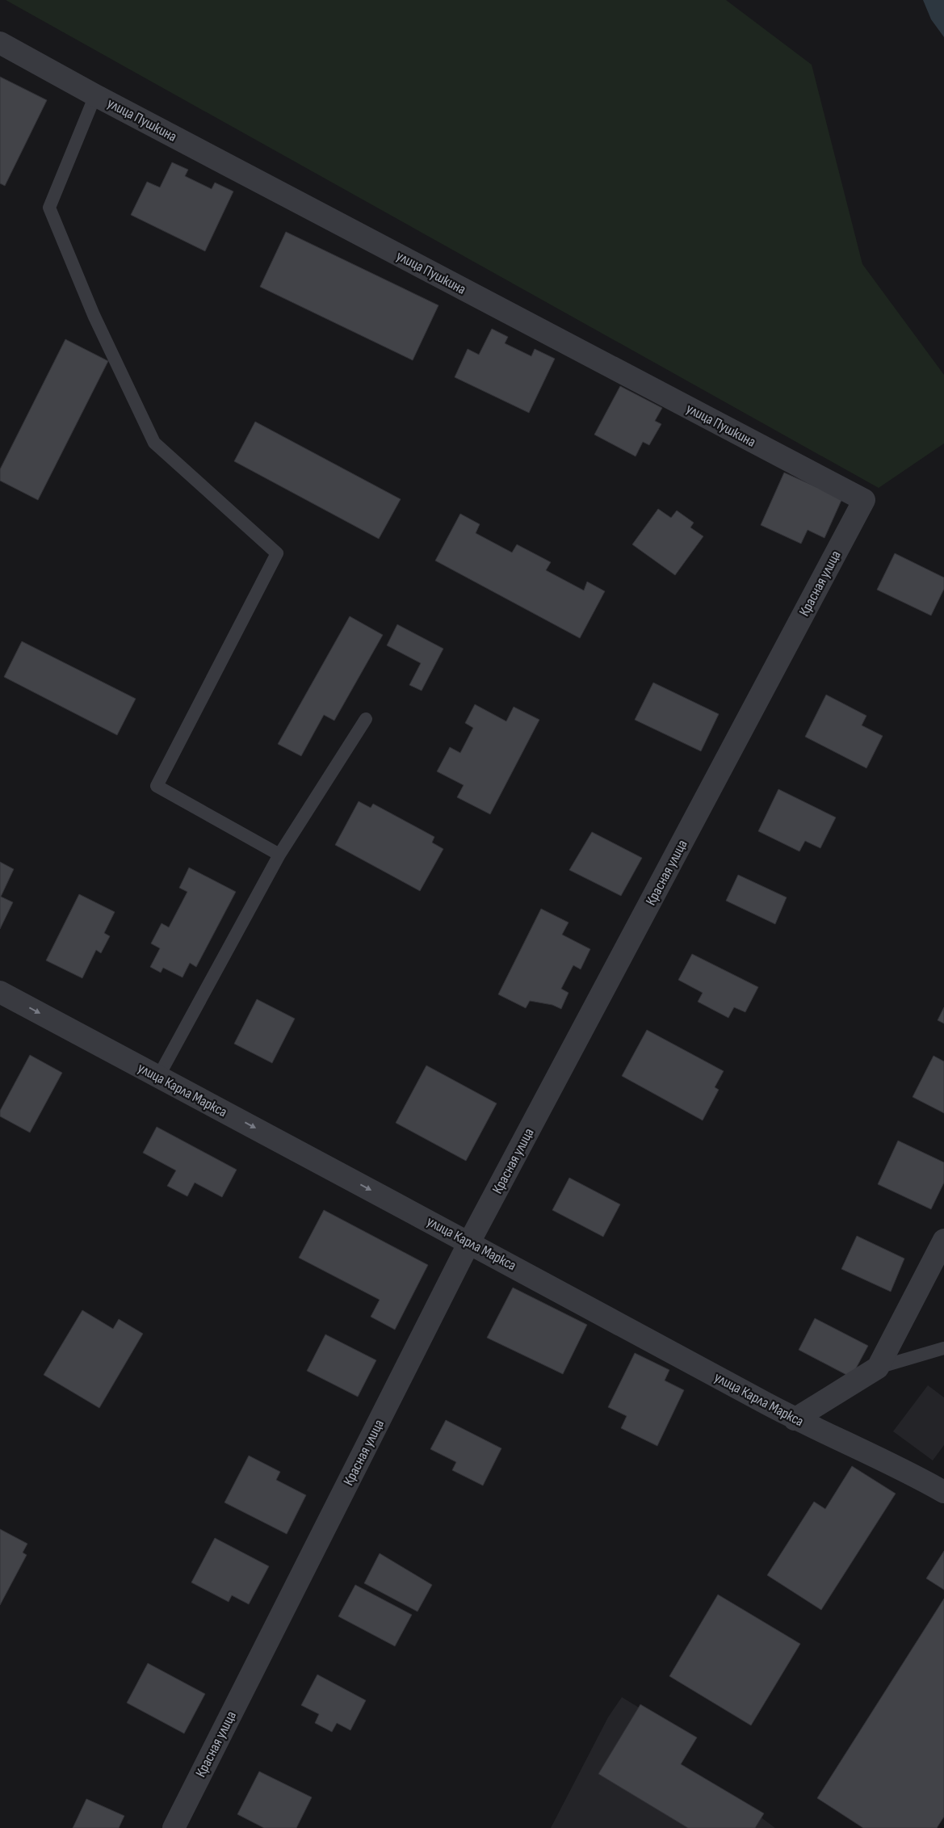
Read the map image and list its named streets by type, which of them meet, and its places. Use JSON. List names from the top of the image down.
{
  "streets": {
    "street": ["улица Пушкина", "Красная улица", "улица Карла Маркса"]
  },
  "crossings": [
    ["улица Пушкина", "Красная улица"],
    ["Красная улица", "улица Карла Маркса"]
  ],
  "one_way": ["улица Карла Маркса"]
}
